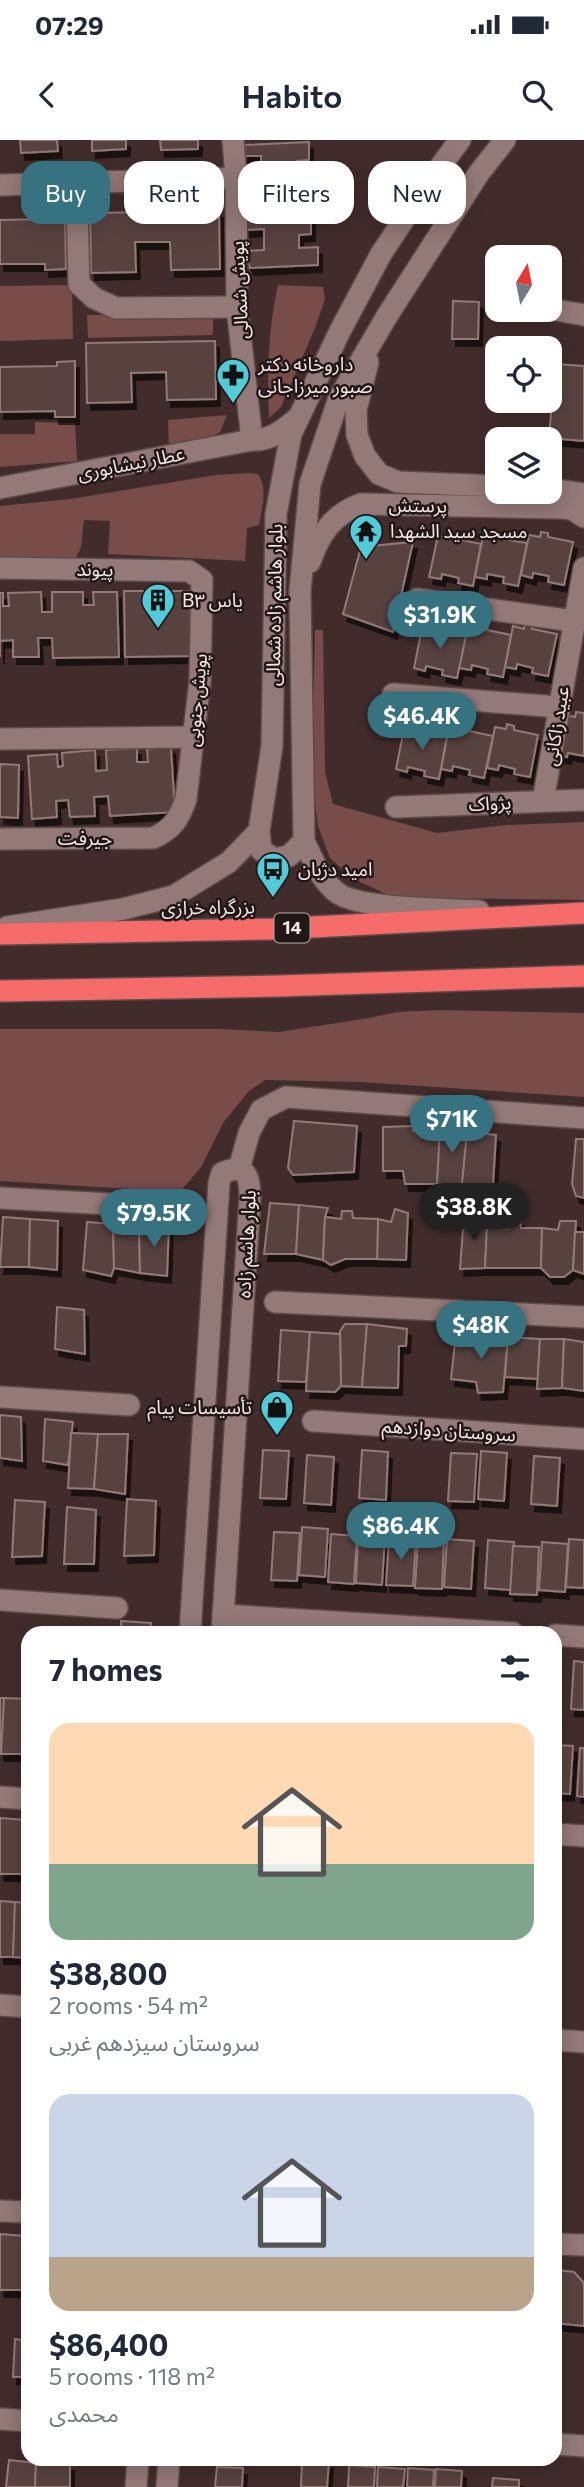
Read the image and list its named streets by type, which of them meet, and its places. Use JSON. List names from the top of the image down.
{
  "streets": {
    "highway": ["بزرگراه خرازی", "14"],
    "street": [
      "پویش شمالی",
      "عطار نیشابوری",
      "پرستش",
      "پیوند",
      "بلوار هاشم زاده شمالی",
      "پویش جنوبی",
      "عبید زاکانی",
      "پژواک",
      "جيرفت",
      "بلوار هاشم زاده",
      "سروستان دوازدهم"
    ]
  },
  "crossings": [
    ["پویش شمالی", "عطار نیشابوری"],
    ["عطار نیشابوری", "بلوار هاشم زاده شمالی"],
    ["پرستش", "بلوار هاشم زاده شمالی"],
    ["پیوند", "پویش جنوبی"],
    ["بلوار هاشم زاده شمالی", "بزرگراه خرازی"],
    ["پویش جنوبی", "جيرفت"],
    ["عبید زاکانی", "پژواک"]
  ],
  "places": {
    "pharmacy": ["داروخانه دکتر صبور میرزاجانی"],
    "temple": ["مسجد سید الشهدا"],
    "building": ["B۳ یاس"],
    "bus stop": ["امید دژبان"],
    "shop": ["تأسیسات پیام"]
  },
  "north": "top",
  "page": {
    "status": "07:29",
    "header": "Habito",
    "chip": [
      "Buy",
      "Rent",
      "Filters",
      "New"
    ],
    "price": [
      "$31.9K",
      "$46.4K",
      "$71K",
      "$38.8K",
      "$79.5K",
      "$48K",
      "$86.4K"
    ],
    "heading": "7 homes",
    "list": [
      {
        "name": "$38,800",
        "note": "2 rooms · 54 m² · سروستان سیزدهم غربی"
      },
      {
        "name": "$86,400",
        "note": "5 rooms · 118 m² · محمدی"
      }
    ]
  }
}
